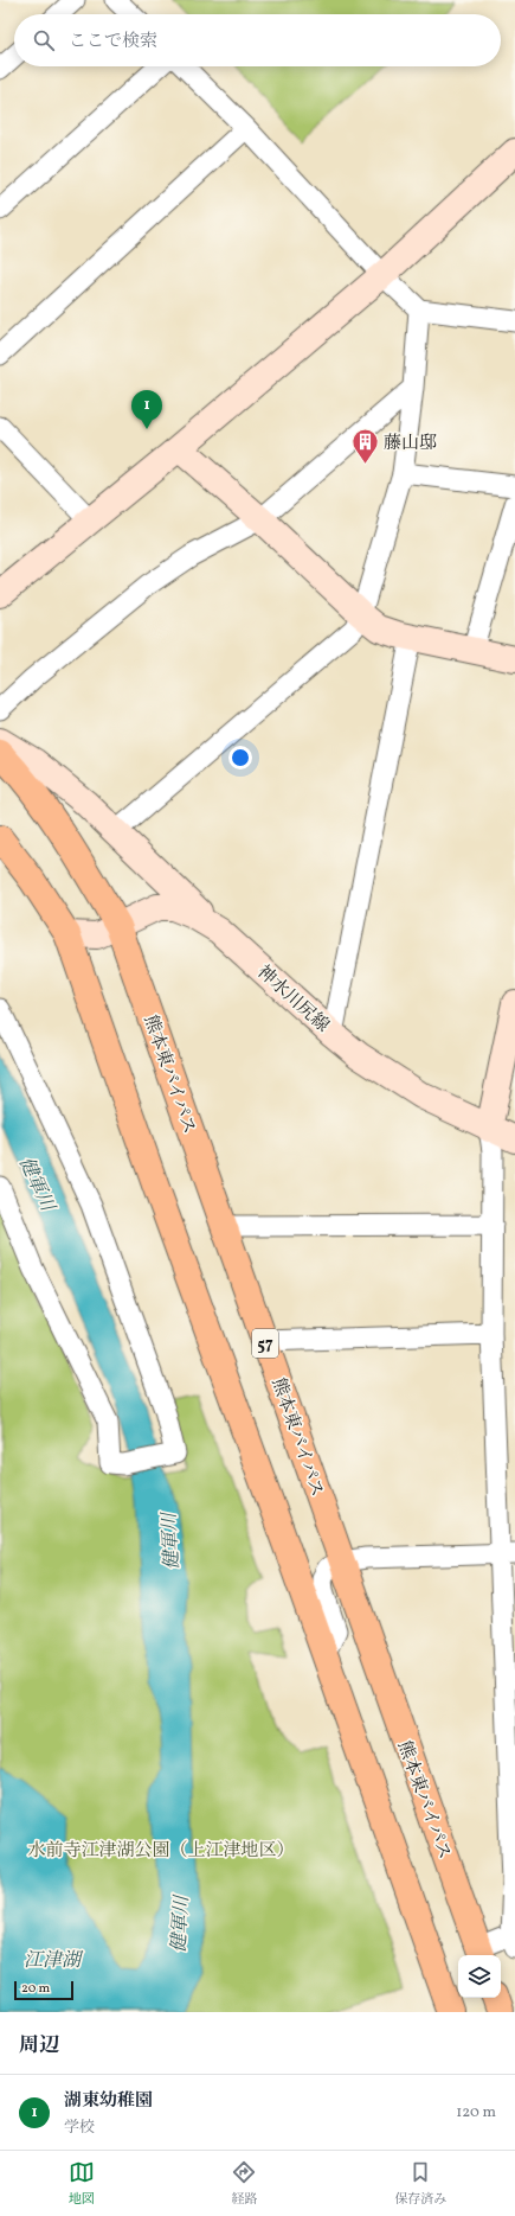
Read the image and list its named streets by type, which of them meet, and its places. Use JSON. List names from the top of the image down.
{
  "streets": {
    "highway": ["熊本東バイパス", "57"],
    "street": ["神水川尻線"]
  },
  "crossings": [
    ["神水川尻線", "熊本東バイパス"]
  ],
  "water": ["健軍川", "江津湖"],
  "parks": ["水前寺江津湖公園（上江津地区）"],
  "places": {
    "building": ["藤山邸"]
  },
  "scale_bar": "20 m",
  "page": {
    "search": "ここで検索",
    "pins": "1",
    "scale": "20 m",
    "heading": "周辺",
    "list": [
      {
        "mark": "1",
        "name": "湖東幼稚園",
        "note": "学校",
        "value": "120 m"
      }
    ],
    "nav": ["地図", "経路", "保存済み"]
  }
}
